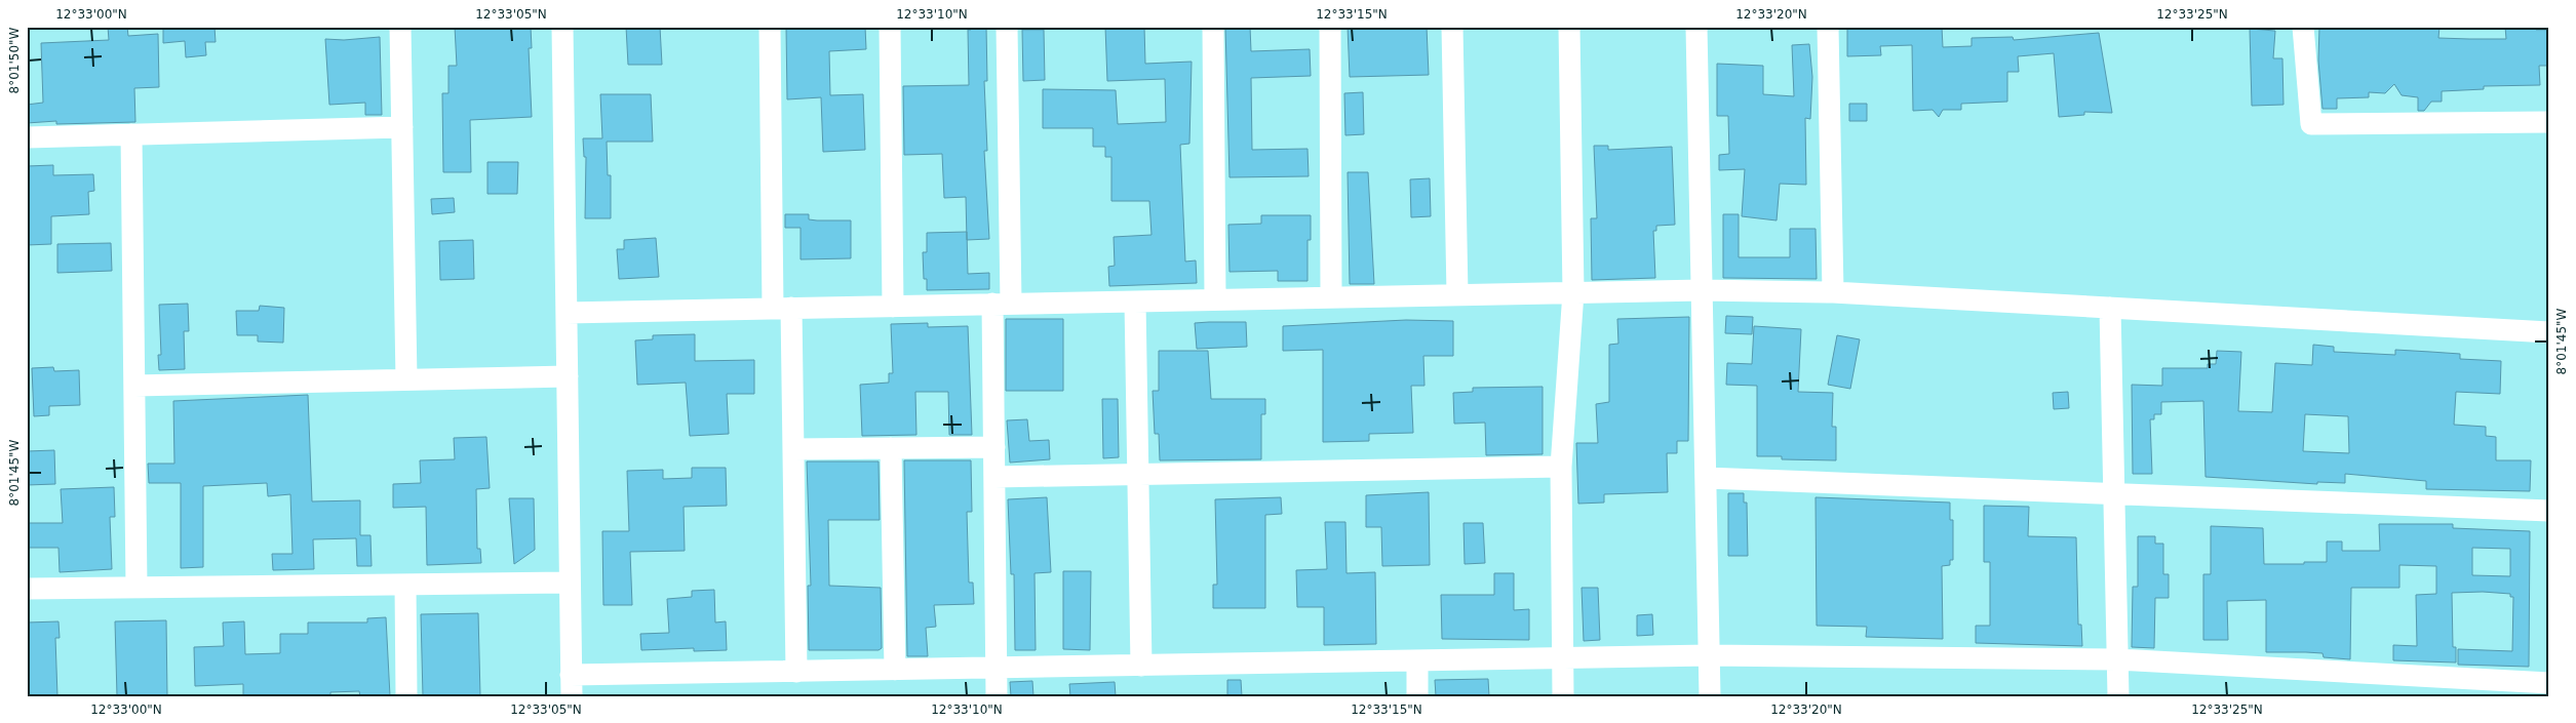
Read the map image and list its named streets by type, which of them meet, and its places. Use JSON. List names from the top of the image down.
{
  "coordinates": [
    "12°33'00\"N",
    "12°33'05\"N",
    "12°33'10\"N",
    "12°33'15\"N",
    "12°33'20\"N",
    "12°33'25\"N",
    "8°01'50\"W",
    "8°01'45\"W"
  ]
}
